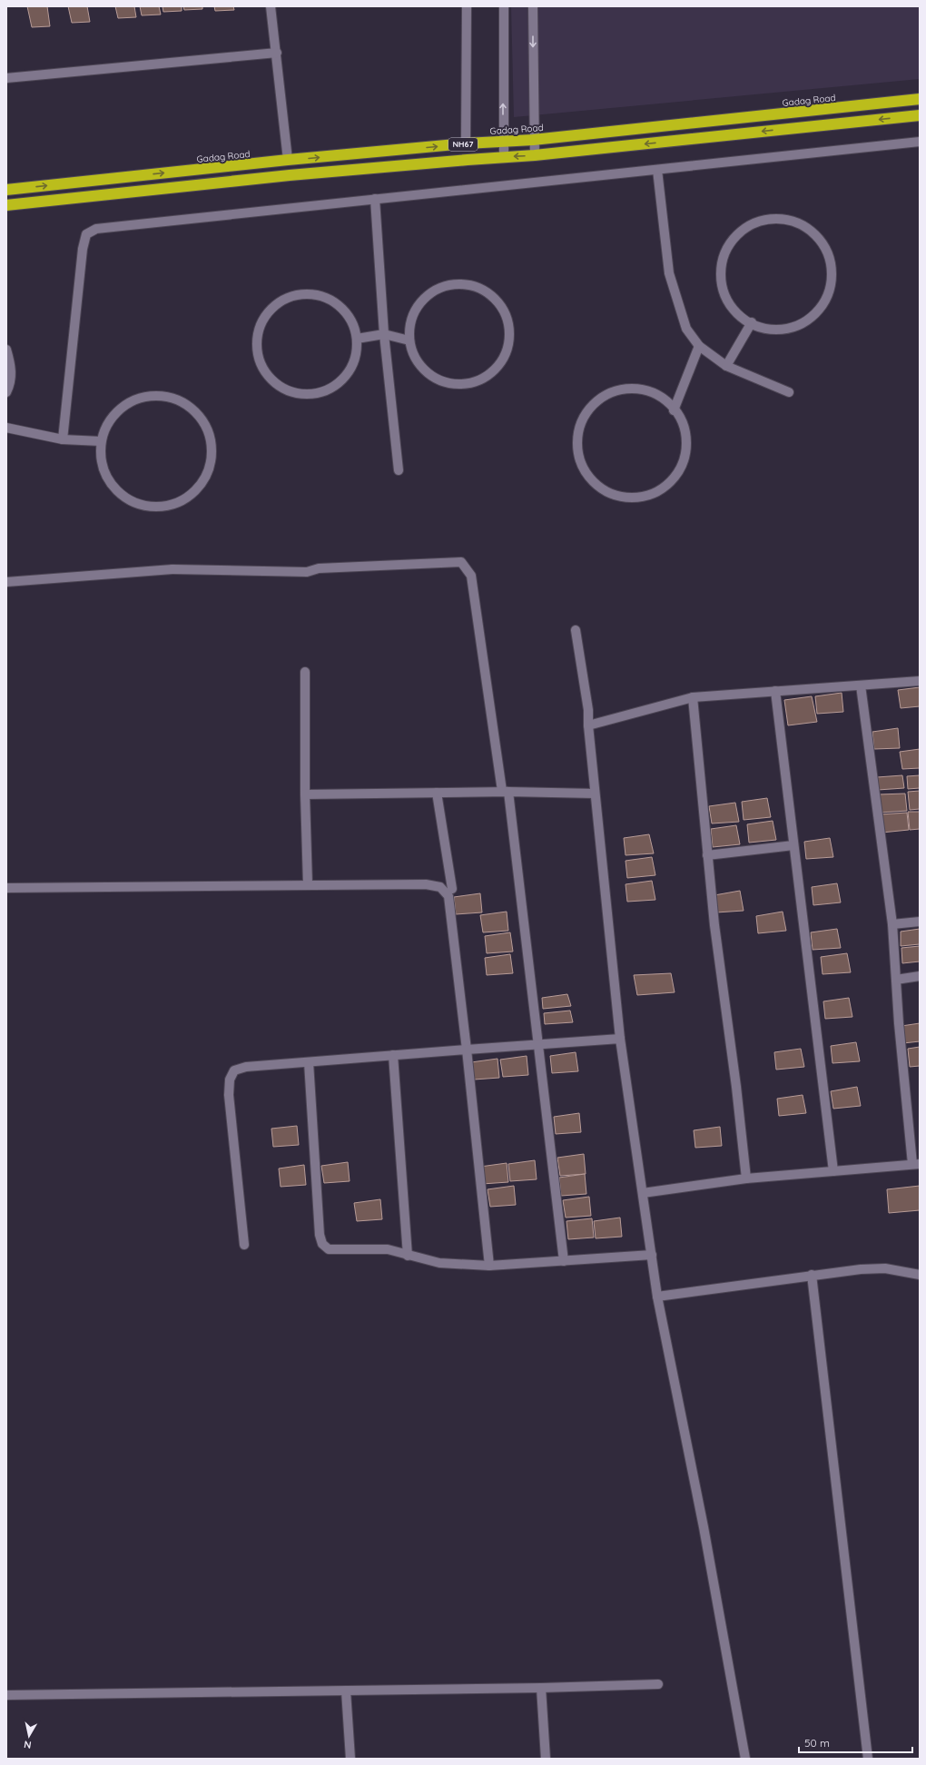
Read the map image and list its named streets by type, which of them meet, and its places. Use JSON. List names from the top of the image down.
{
  "streets": {
    "highway": ["Gadag Road", "NH67"]
  },
  "scale_bar": "50 m",
  "north": "bottom"
}
